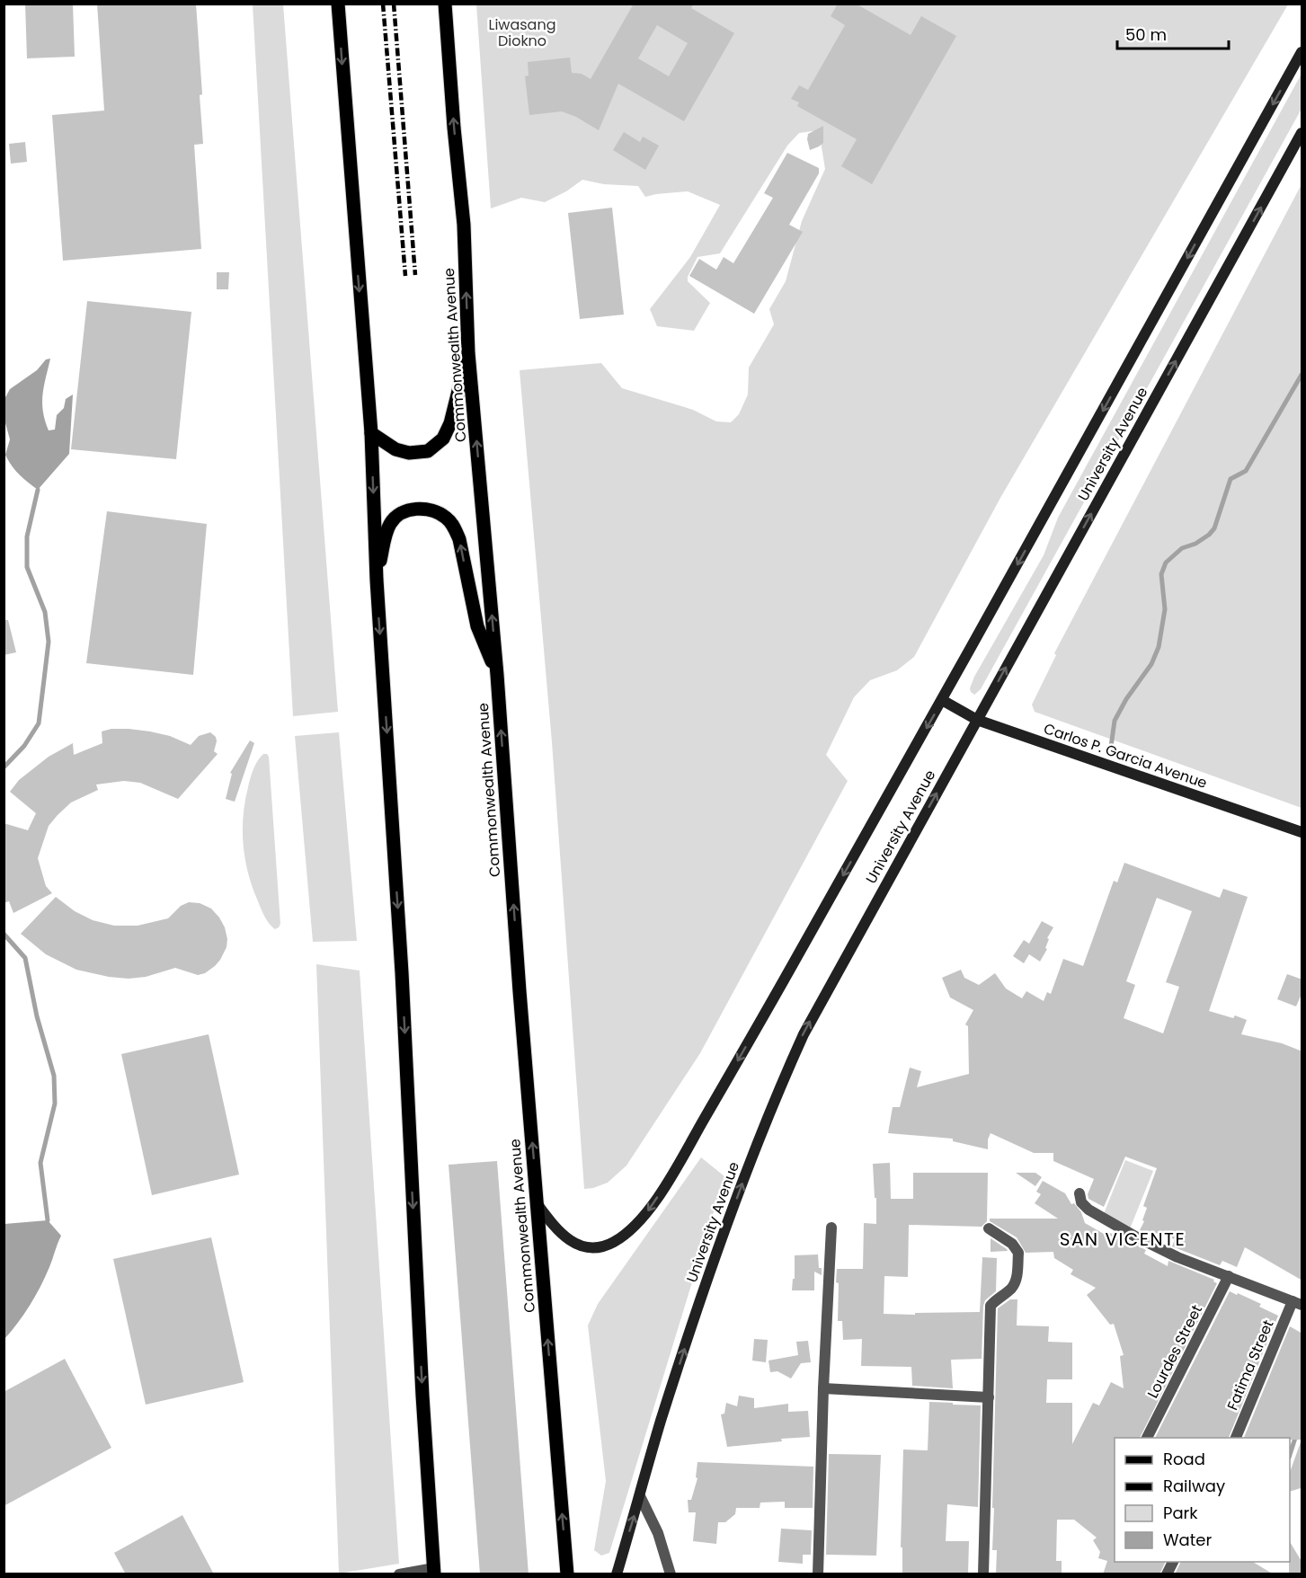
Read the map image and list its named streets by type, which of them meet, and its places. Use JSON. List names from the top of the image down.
{
  "streets": {
    "main road": ["Commonwealth Avenue", "University Avenue", "Carlos P. Garcia Avenue"],
    "street": ["Lourdes Street", "Fatima Street"]
  },
  "crossings": [
    ["Commonwealth Avenue", "University Avenue"],
    ["University Avenue", "Carlos P. Garcia Avenue"]
  ],
  "districts": ["SAN VICENTE"],
  "parks": ["Liwasang Diokno"],
  "legend": [
    "Road",
    "Railway",
    "Park",
    "Water"
  ],
  "scale_bar": "50 m"
}
